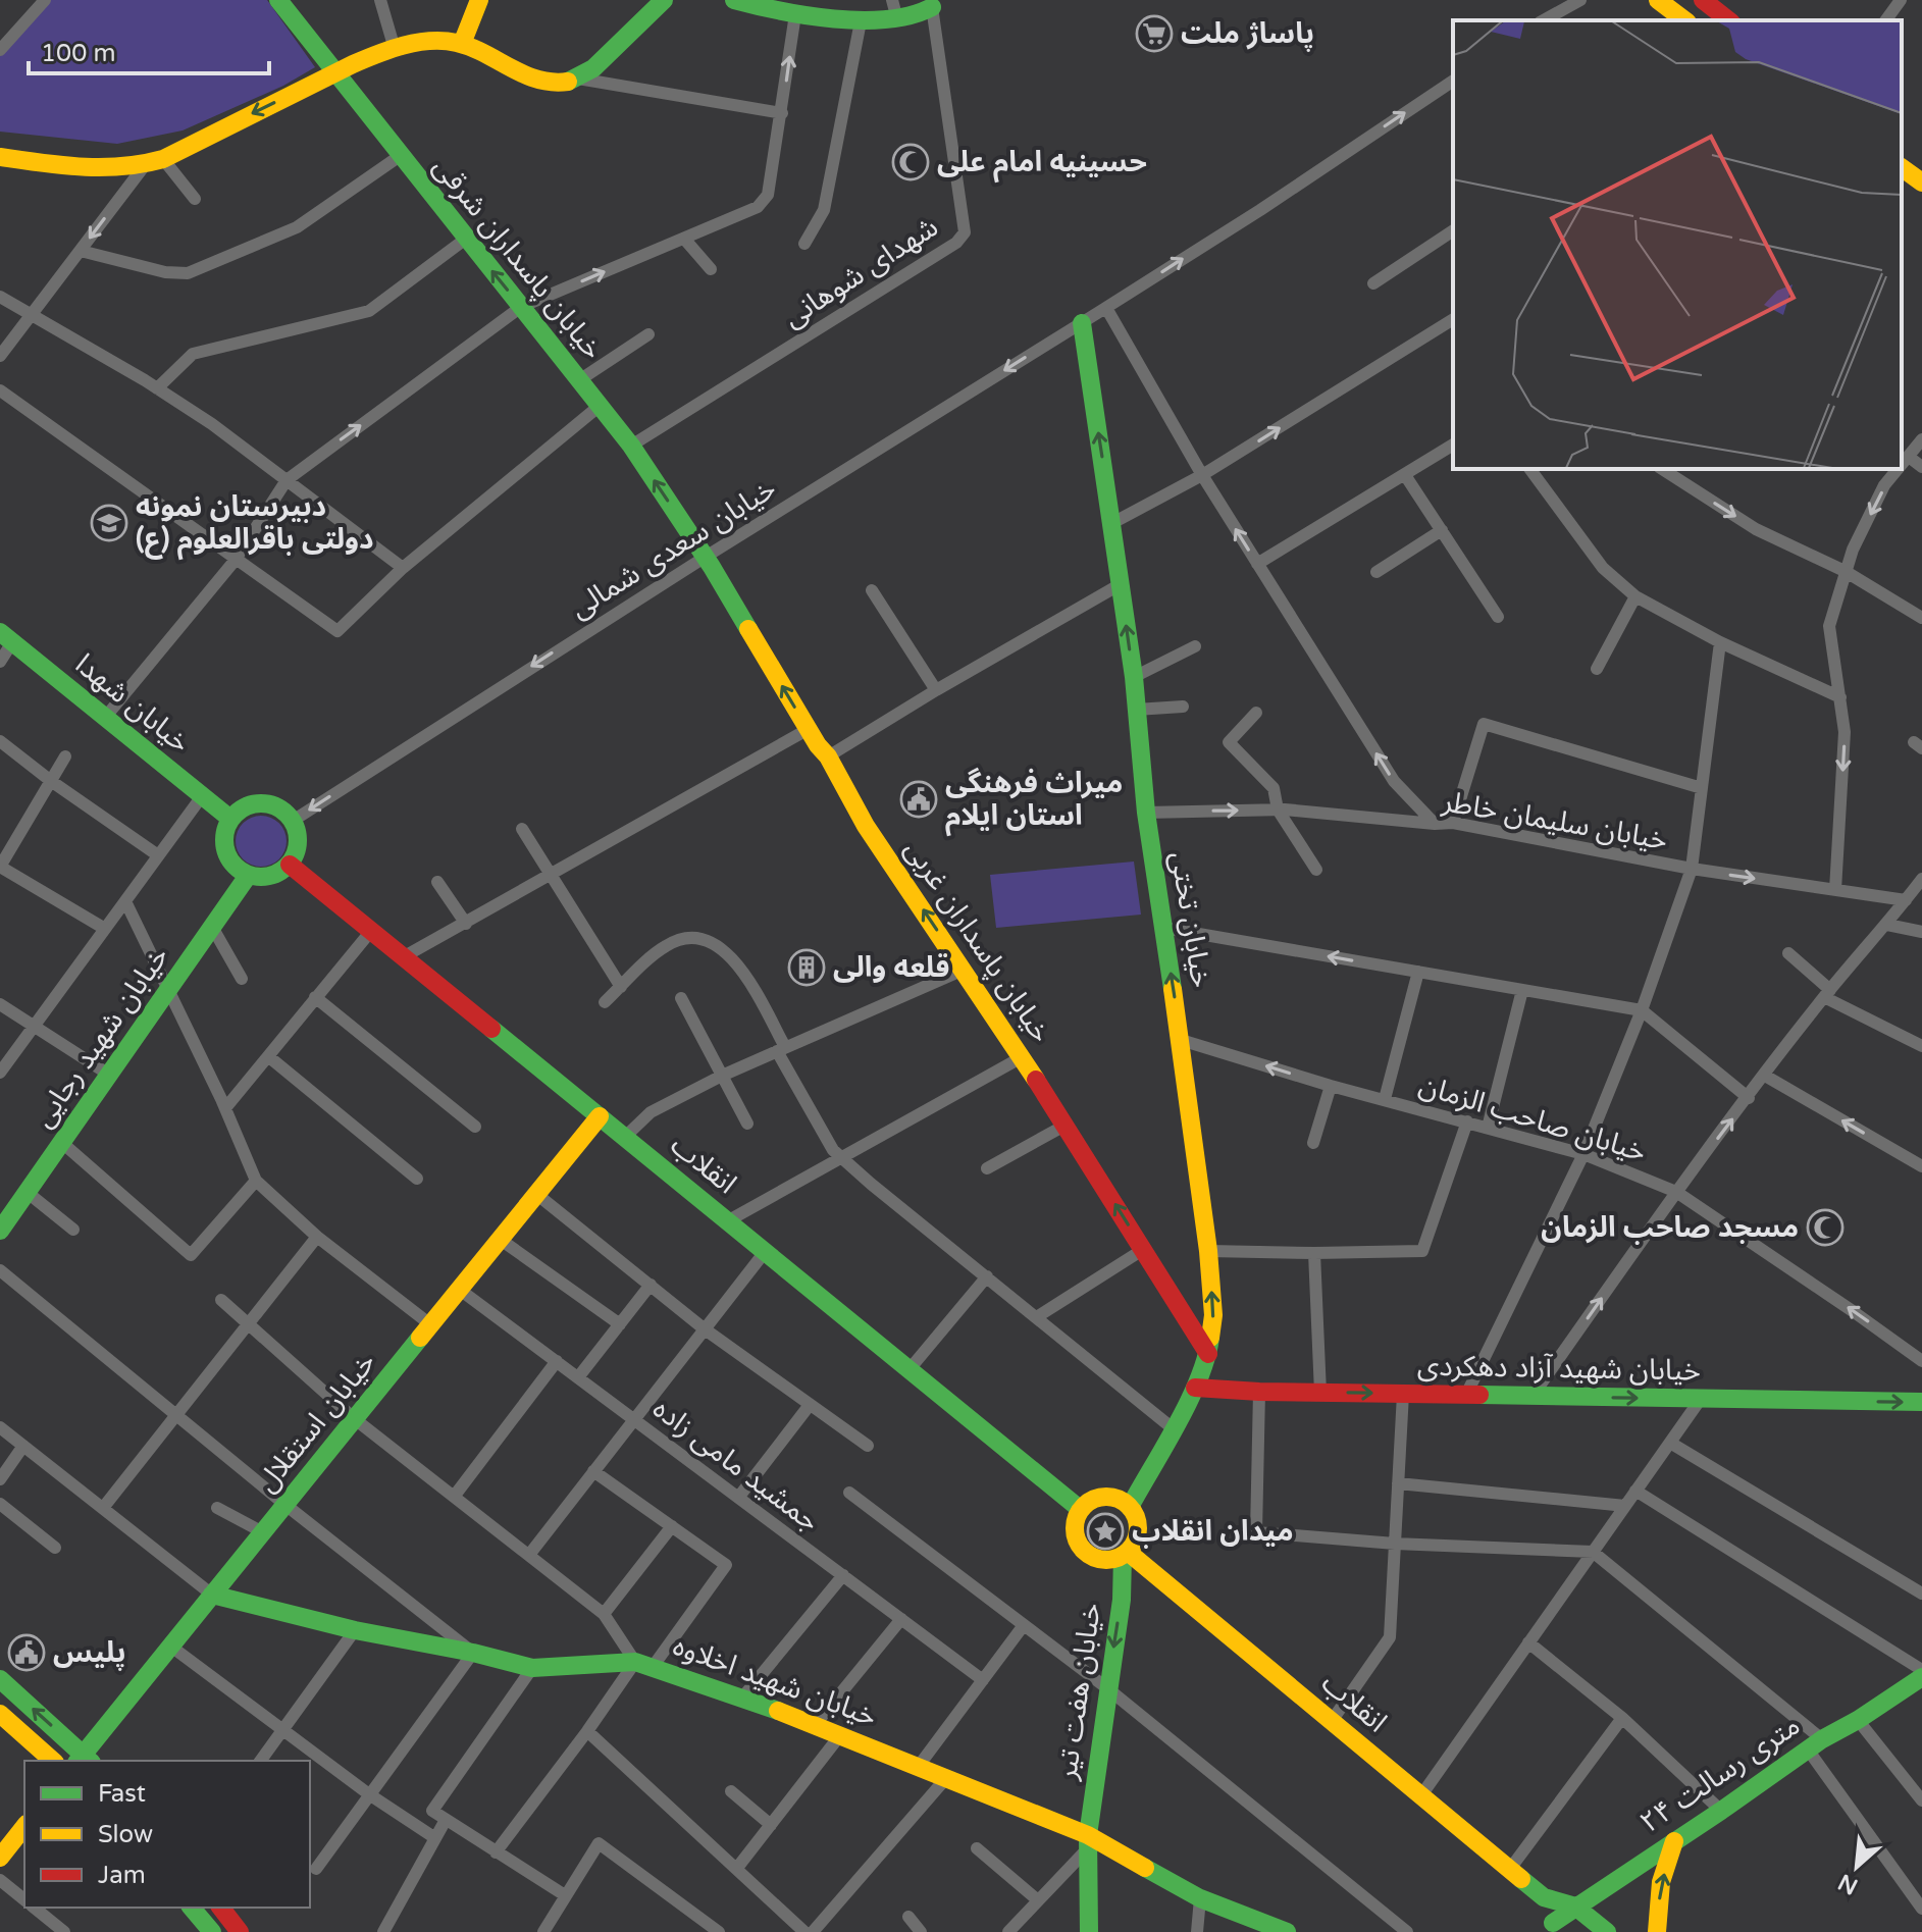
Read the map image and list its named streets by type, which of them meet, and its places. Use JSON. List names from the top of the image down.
{
  "streets": {
    "street": [
      "خیابان پاسداران شرقی",
      "شهدای شوهانی",
      "خیابان سعدی شمالی",
      "خیابان شهدا",
      "خیابان سلیمان خاطر",
      "خیابان تختی",
      "خیابان پاسداران غربی",
      "خیابان شهید رجایی",
      "خیابان صاحب الزمان",
      "انقلاب",
      "خیابان شهید آزاد دهکردی",
      "خیابان استقلال",
      "جمشید مامی زاده",
      "خیابان شهید اخلاوه",
      "خیابان هفت تیر",
      "۲۴ متری رسالت"
    ]
  },
  "crossings": [
    ["خیابان پاسداران شرقی", "شهدای شوهانی"],
    ["خیابان پاسداران شرقی", "خیابان سعدی شمالی"],
    ["خیابان پاسداران شرقی", "خیابان پاسداران غربی"],
    ["خیابان سعدی شمالی", "خیابان شهدا"],
    ["خیابان سعدی شمالی", "خیابان تختی"],
    ["خیابان سعدی شمالی", "خیابان پاسداران غربی"],
    ["خیابان سعدی شمالی", "خیابان شهید رجایی"],
    ["خیابان سعدی شمالی", "انقلاب"],
    ["خیابان شهدا", "خیابان شهید رجایی"],
    ["خیابان شهدا", "انقلاب"],
    ["خیابان سلیمان خاطر", "خیابان تختی"],
    ["خیابان تختی", "خیابان پاسداران غربی"],
    ["خیابان تختی", "خیابان صاحب الزمان"],
    ["خیابان تختی", "انقلاب"],
    ["خیابان تختی", "خیابان شهید آزاد دهکردی"],
    ["خیابان تختی", "خیابان هفت تیر"],
    ["خیابان شهید رجایی", "انقلاب"],
    ["انقلاب", "خیابان استقلال"],
    ["انقلاب", "خیابان هفت تیر"],
    ["انقلاب", "۲۴ متری رسالت"],
    ["خیابان استقلال", "جمشید مامی زاده"],
    ["خیابان استقلال", "خیابان شهید اخلاوه"],
    ["خیابان شهید اخلاوه", "خیابان هفت تیر"]
  ],
  "one_way": ["خیابان سلیمان خاطر", "خیابان صاحب الزمان", "خیابان هفت تیر"],
  "places": {
    "supermarket": ["پاساژ ملت"],
    "mosque": ["حسینیه امام علی", "مسجد صاحب الزمان"],
    "school or university": ["دبیرستان نمونه دولتی باقرالعلوم (ع)"],
    "public building": ["میراث فرهنگی استان ایلام", "پلیس"],
    "building": ["قلعه والی"],
    "place": ["میدان انقلاب"]
  },
  "legend": ["Fast", "Slow", "Jam"],
  "scale_bar": "100 m",
  "north": "bottom left"
}
